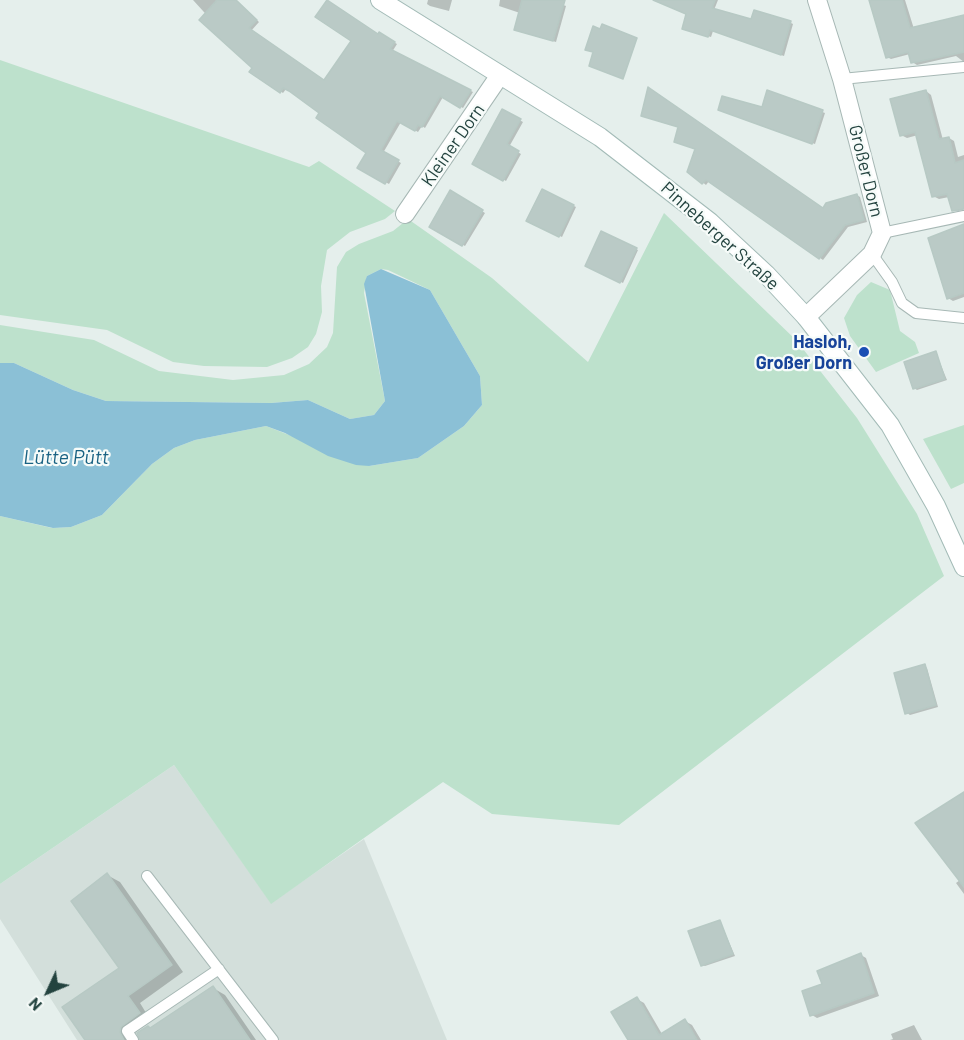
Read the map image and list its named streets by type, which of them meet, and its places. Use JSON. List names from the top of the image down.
{
  "streets": {
    "main road": ["Kleiner Dorn", "Großer Dorn", "Pinneberger Straße"]
  },
  "crossings": [
    ["Kleiner Dorn", "Pinneberger Straße"],
    ["Großer Dorn", "Pinneberger Straße"]
  ],
  "water": ["Lütte Pütt"],
  "places": ["Hasloh, Großer Dorn"],
  "north": "bottom left"
}
